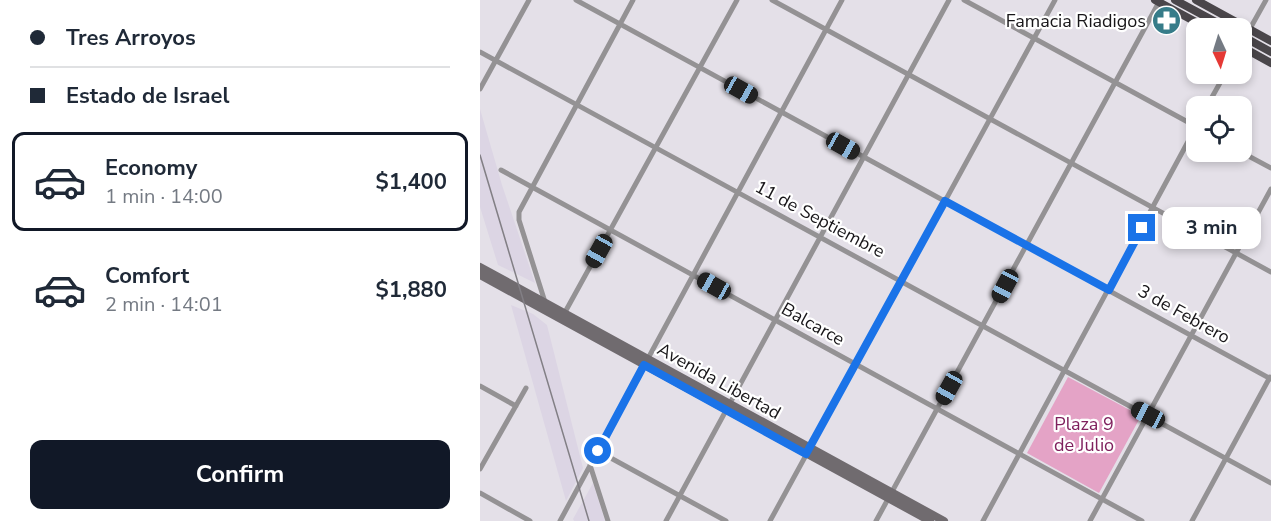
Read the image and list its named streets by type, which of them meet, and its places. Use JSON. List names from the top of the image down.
{
  "streets": {
    "main road": ["Avenida Libertad"],
    "street": ["11 de Septiembre", "3 de Febrero", "Balcarce"]
  },
  "parks": ["Plaza 9 de Julio"],
  "places": {
    "pharmacy": ["Famacia Riadigos"]
  },
  "north": "bottom",
  "page": {
    "banner": ["Tres Arroyos", "Estado de Israel"],
    "list": [
      {
        "name": "Economy",
        "note": "1 min · 14:00",
        "value": "$1,400"
      },
      {
        "name": "Comfort",
        "note": "2 min · 14:01",
        "value": "$1,880"
      }
    ],
    "bubble": "3 min",
    "buttons": "Confirm"
  }
}
